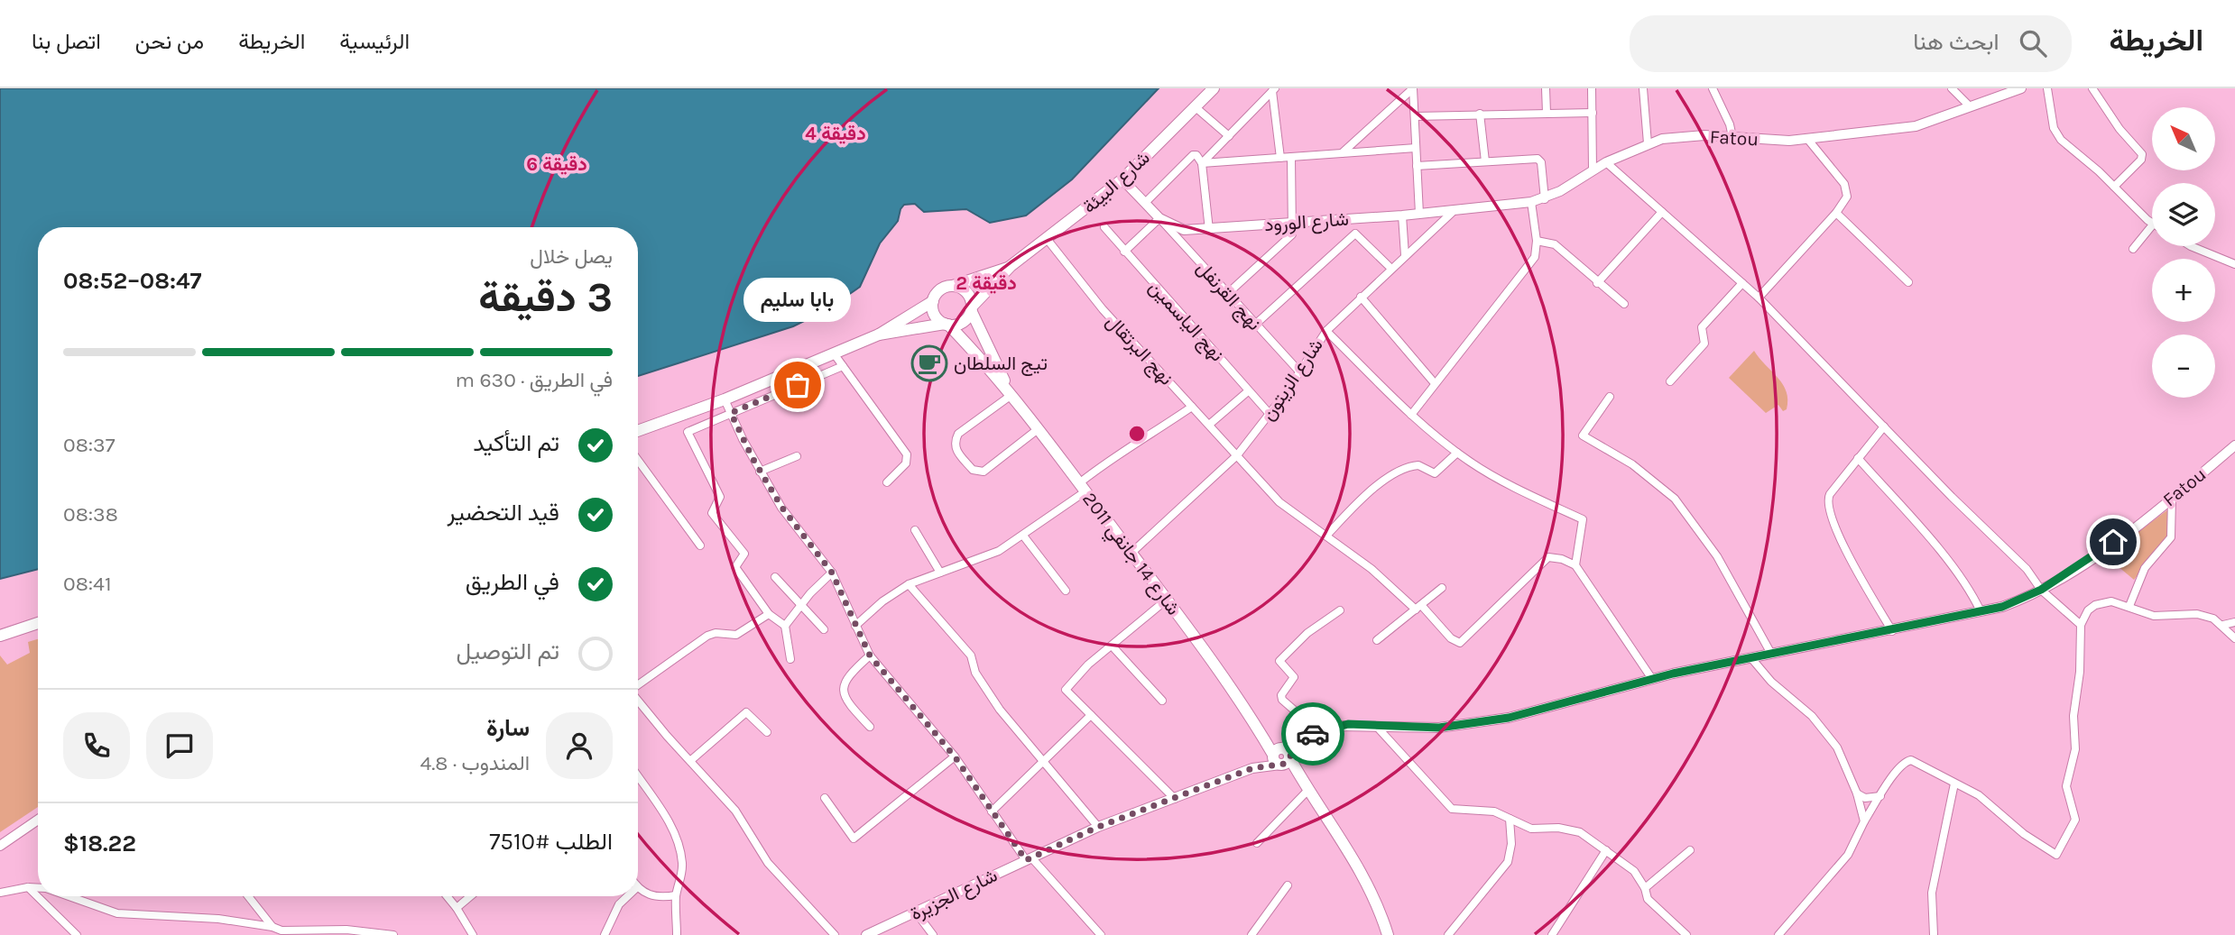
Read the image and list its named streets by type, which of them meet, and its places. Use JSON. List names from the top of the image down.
{
  "streets": {
    "main road": ["شارع البيئة", "شارع 14 جانفي 2011"],
    "street": [
      "Fatou",
      "شارع الورود",
      "نهج القرنفل",
      "نهج الياسمين",
      "نهج البرتقال",
      "شارع الزيتون",
      "شارع الجزيرة"
    ]
  },
  "crossings": [
    ["Fatou", "شارع الورود"],
    ["Fatou", "شارع الزيتون"],
    ["Fatou", "شارع 14 جانفي 2011"],
    ["Fatou", "شارع الجزيرة"],
    ["شارع البيئة", "نهج البرتقال"],
    ["شارع البيئة", "شارع 14 جانفي 2011"],
    ["شارع الورود", "نهج القرنفل"],
    ["شارع الورود", "شارع الزيتون"],
    ["نهج القرنفل", "شارع الزيتون"],
    ["نهج الياسمين", "شارع الزيتون"],
    ["نهج البرتقال", "شارع الزيتون"],
    ["شارع الزيتون", "شارع 14 جانفي 2011"],
    ["شارع 14 جانفي 2011", "شارع الجزيرة"]
  ],
  "places": {
    "cafe": ["تيج السلطان"],
    "other": ["بابا سليم"]
  },
  "north": "top left",
  "page": {
    "header": "الخريطة",
    "search": "ابحث هنا",
    "nav": [
      "الرئيسية",
      "الخريطة",
      "من نحن",
      "اتصل بنا"
    ],
    "map_buttons": ["+", "−"],
    "heading": ["3 دقيقة", "يصل خلال", "08:47–08:52"],
    "panel": [
      "سارة",
      "المندوب · 4.8",
      "الطلب #7510",
      "$18.22"
    ],
    "bubble": "بابا سليم",
    "bar": "في الطريق · 630 m",
    "list": [
      ["تم التأكيد", "08:37"],
      ["قيد التحضير", "08:38"],
      ["في الطريق", "08:41"],
      "تم التوصيل"
    ]
  },
  "rings": ["4 دقيقة", "6 دقيقة", "2 دقيقة"]
}
